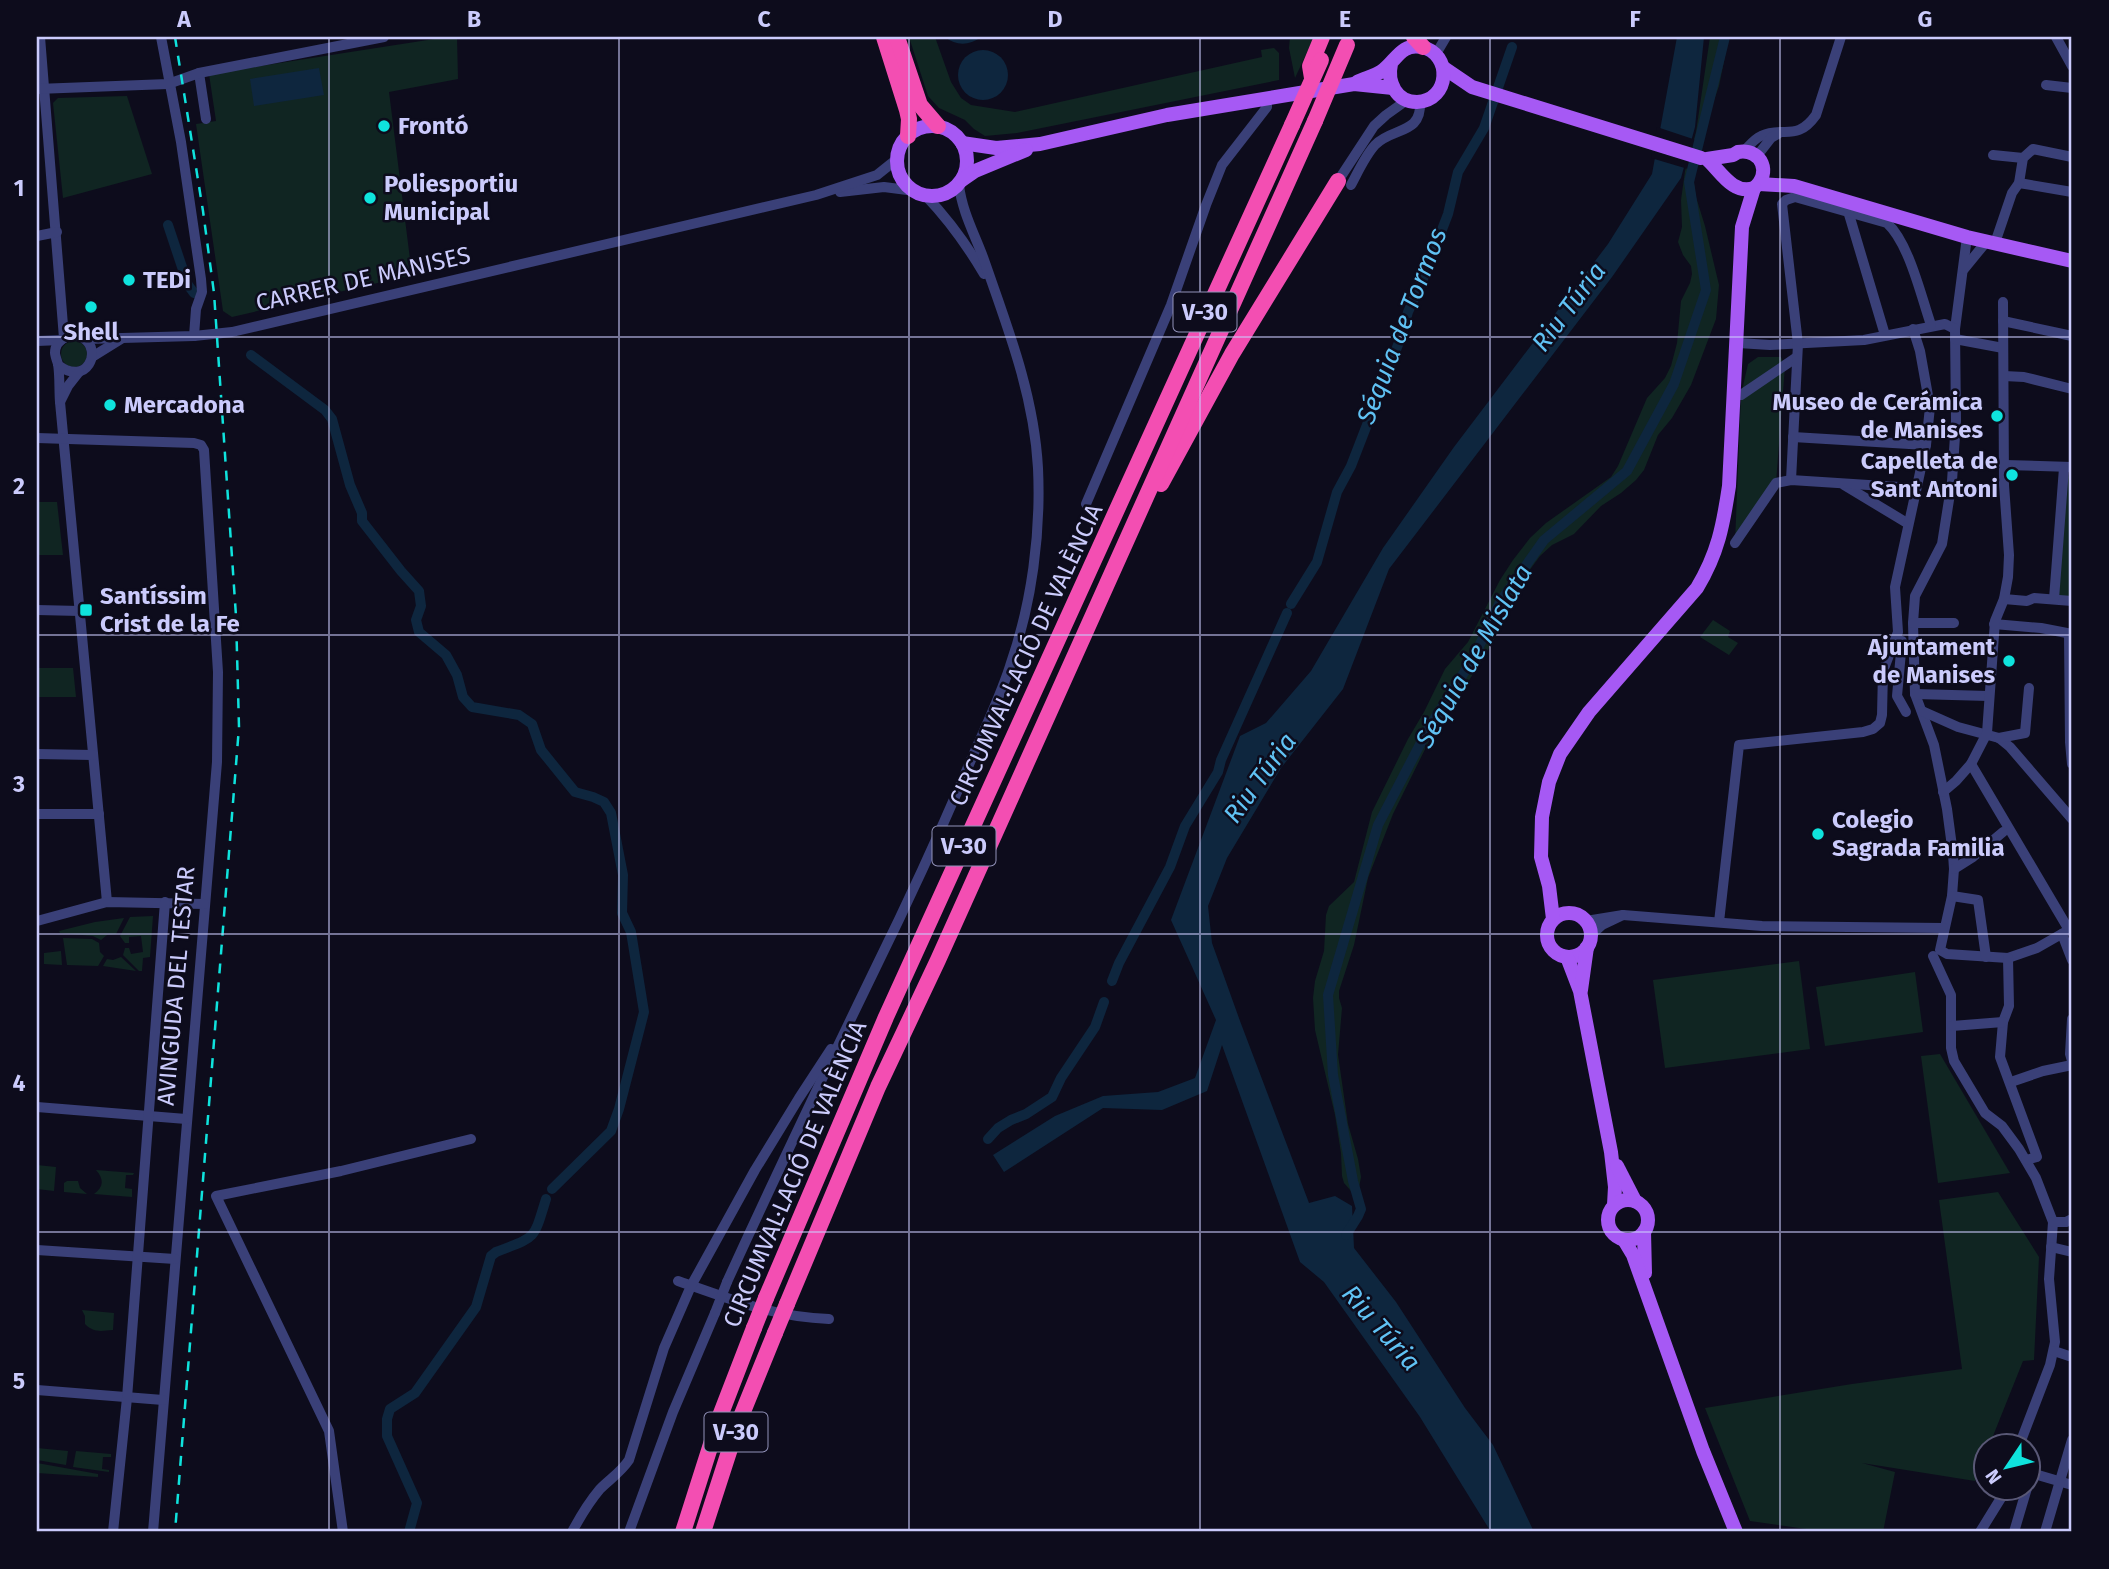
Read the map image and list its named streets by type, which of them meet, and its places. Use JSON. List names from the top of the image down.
{
  "streets": {
    "highway": ["V-30", "CIRCUMVAL·LACIÓ DE VALÈNCIA"],
    "street": ["CARRER DE MANISES", "AVINGUDA DEL TESTAR"]
  },
  "water": ["Riu Túria", "Séquia de Tormos", "Séquia de Mislata"],
  "places": {
    "other": [
      "Frontó",
      "Poliesportiu Municipal",
      "TEDi",
      "Shell",
      "Mercadona",
      "Museo de Cerámica de Manises",
      "Capelleta de Sant Antoni",
      "Ajuntament de Manises",
      "Colegio Sagrada Familia"
    ],
    "transit": ["Santíssim Crist de la Fe"]
  },
  "north": "bottom left",
  "grid": {
    "columns": [
      "A",
      "B",
      "C",
      "D",
      "E",
      "F",
      "G"
    ],
    "rows": [
      "1",
      "2",
      "3",
      "4",
      "5"
    ]
  }
}
